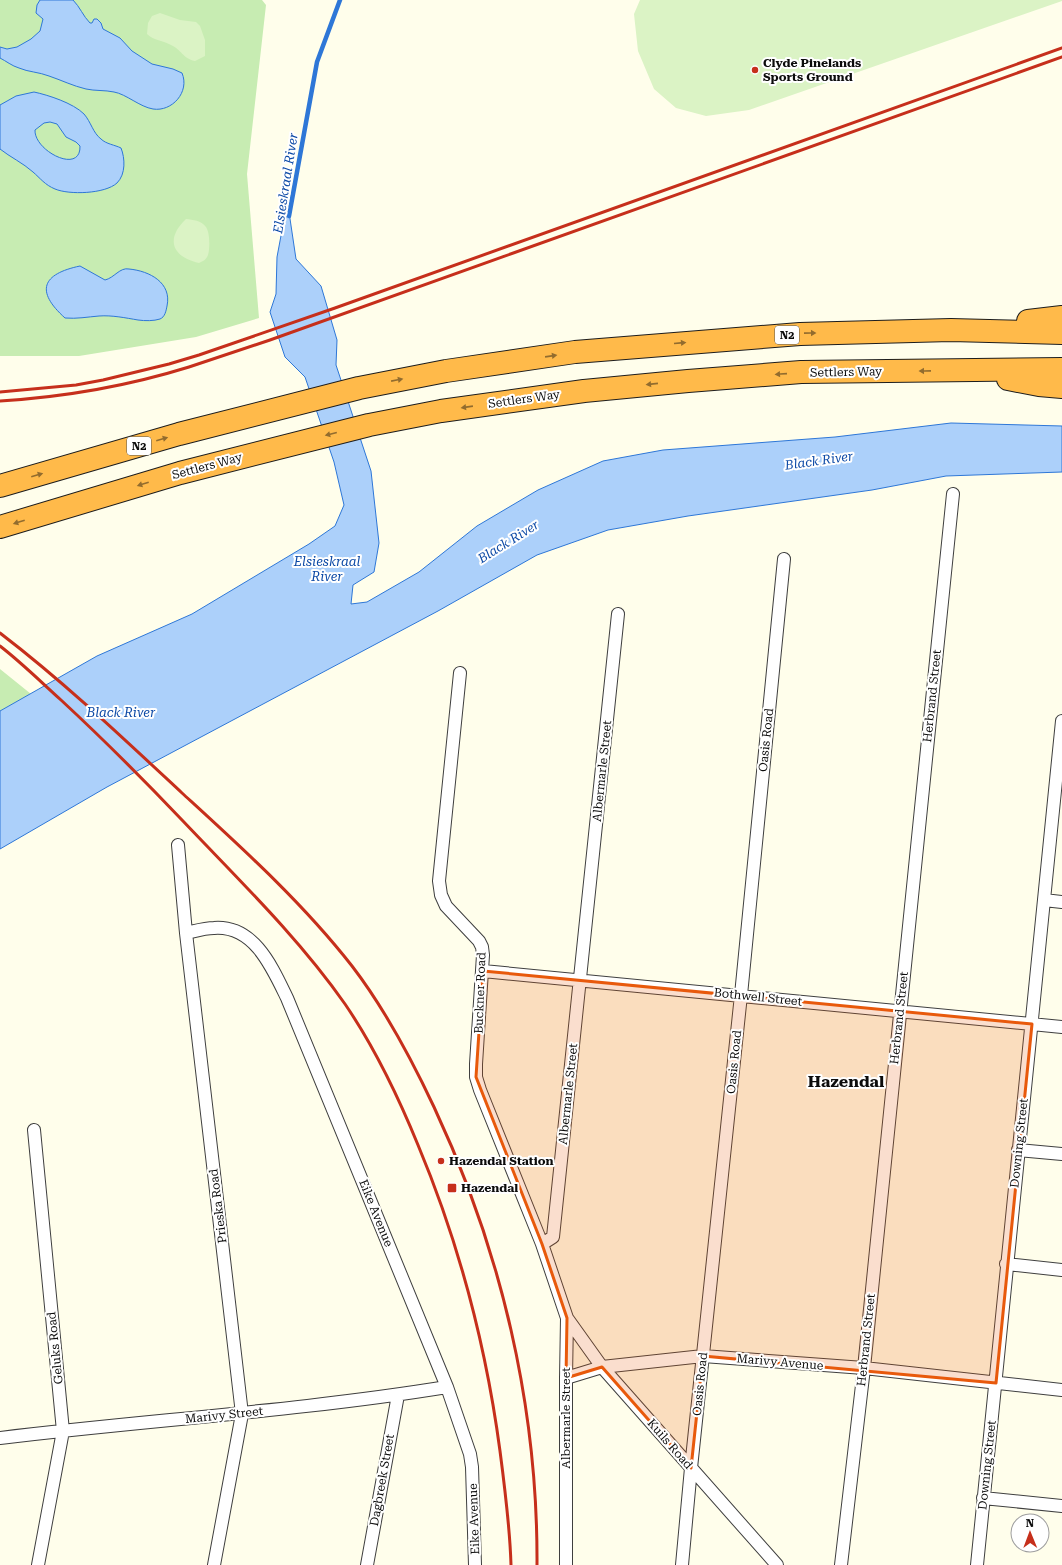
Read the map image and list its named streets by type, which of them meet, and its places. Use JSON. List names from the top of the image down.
{
  "streets": {
    "highway": ["N2", "Settlers Way"],
    "street": [
      "Herbrand Street",
      "Oasis Road",
      "Albermarle Street",
      "Buckner Road",
      "Bothwell Street",
      "Downing Street",
      "Prieska Road",
      "Eike Avenue",
      "Geluks Road",
      "Marivy Avenue",
      "Marivy Street",
      "Kuils Road",
      "Dagbreek Street"
    ]
  },
  "crossings": [
    ["Herbrand Street", "Bothwell Street"],
    ["Herbrand Street", "Marivy Avenue"],
    ["Oasis Road", "Bothwell Street"],
    ["Oasis Road", "Marivy Avenue"],
    ["Oasis Road", "Kuils Road"],
    ["Albermarle Street", "Buckner Road"],
    ["Albermarle Street", "Bothwell Street"],
    ["Albermarle Street", "Marivy Avenue"],
    ["Albermarle Street", "Kuils Road"],
    ["Buckner Road", "Bothwell Street"],
    ["Bothwell Street", "Downing Street"],
    ["Downing Street", "Marivy Avenue"],
    ["Prieska Road", "Eike Avenue"],
    ["Prieska Road", "Marivy Street"],
    ["Eike Avenue", "Marivy Street"],
    ["Geluks Road", "Marivy Street"],
    ["Marivy Avenue", "Kuils Road"],
    ["Marivy Street", "Dagbreek Street"]
  ],
  "districts": ["Hazendal"],
  "water": ["Elsieskraal River", "Black River"],
  "places": {
    "other": ["Clyde Pinelands Sports Ground", "Hazendal Station"],
    "transit": ["Hazendal"]
  },
  "north": "top"
}
